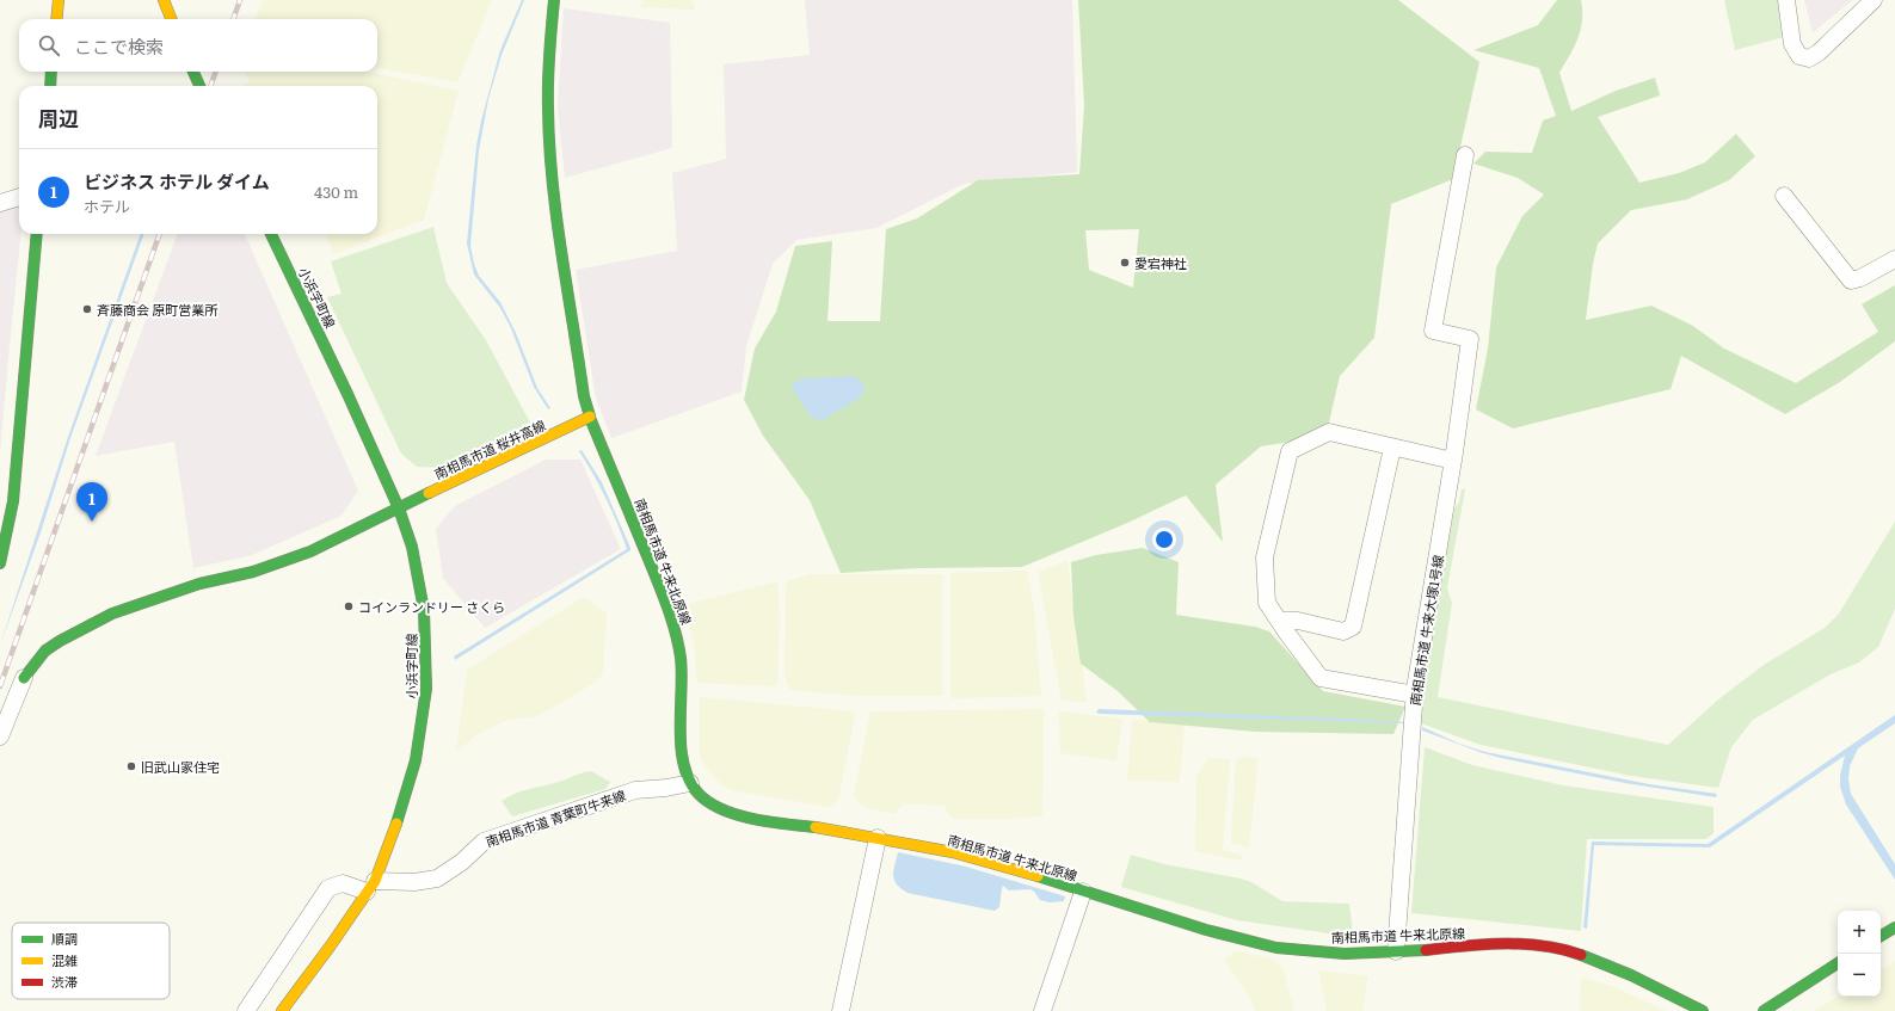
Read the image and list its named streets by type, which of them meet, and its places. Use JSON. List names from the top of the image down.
{
  "streets": {
    "street": [
      "小浜字町線",
      "南相馬市道 桜井高線",
      "南相馬市道 牛来北原線",
      "南相馬市道 牛来大塚1号線",
      "南相馬市道 青葉町牛来線"
    ]
  },
  "crossings": [
    ["小浜字町線", "南相馬市道 桜井高線"],
    ["小浜字町線", "南相馬市道 青葉町牛来線"],
    ["南相馬市道 桜井高線", "南相馬市道 牛来北原線"],
    ["南相馬市道 牛来北原線", "南相馬市道 牛来大塚1号線"],
    ["南相馬市道 牛来北原線", "南相馬市道 青葉町牛来線"]
  ],
  "places": [
    "愛宕神社",
    "斉藤商会 原町営業所",
    "コインランドリー さくら",
    "旧武山家住宅"
  ],
  "legend": ["順調", "混雑", "渋滞"],
  "page": {
    "search": "ここで検索",
    "heading": "周辺",
    "list": [
      {
        "mark": "1",
        "name": "ビジネス ホテル ダイム",
        "note": "ホテル",
        "value": "430 m"
      }
    ],
    "pins": "1",
    "map_buttons": ["+", "−"]
  }
}
